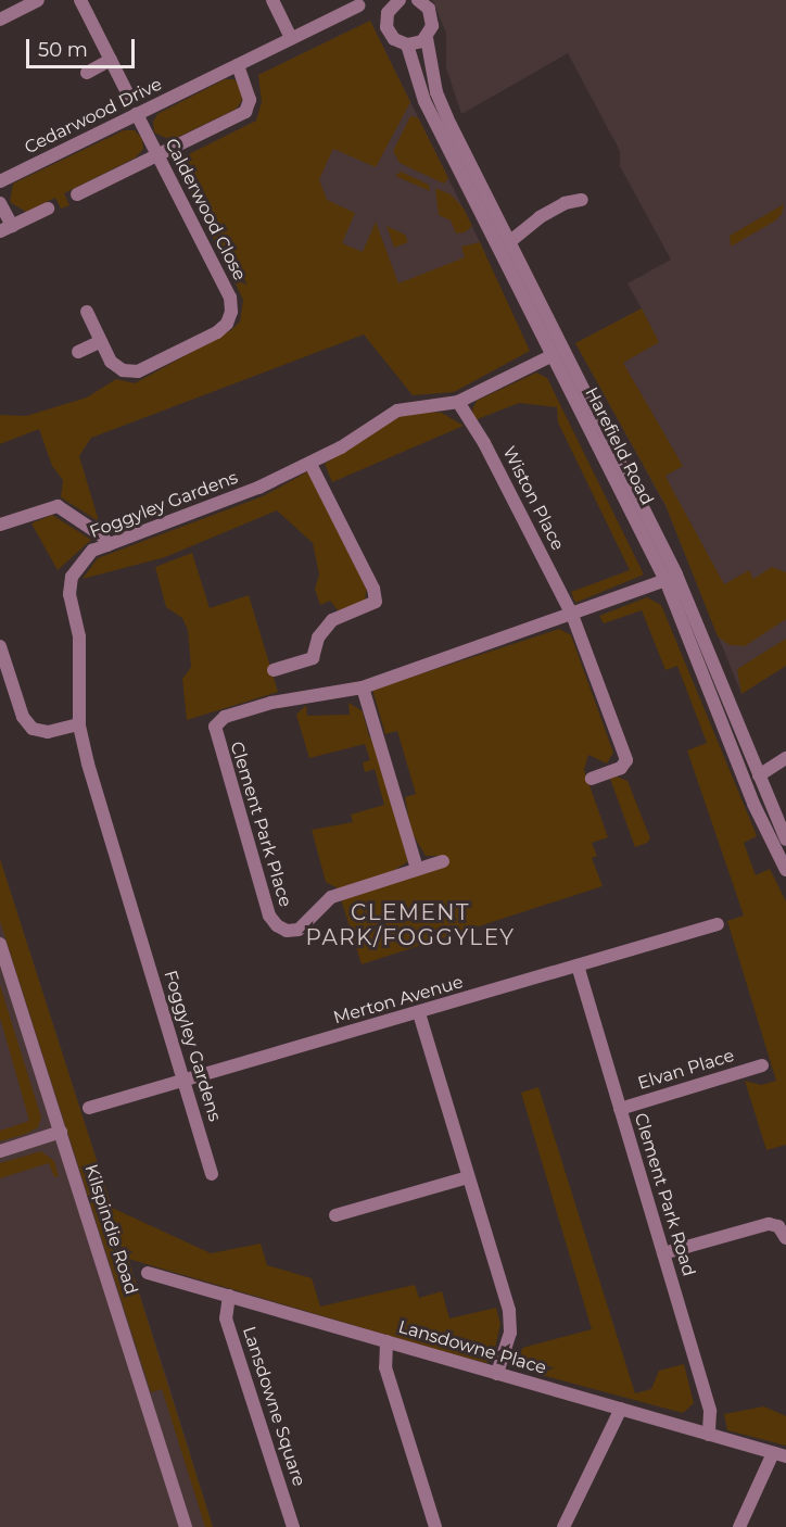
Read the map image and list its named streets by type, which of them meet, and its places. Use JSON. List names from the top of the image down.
{
  "streets": {
    "street": [
      "Cedarwood Drive",
      "Calderwood Close",
      "Harefield Road",
      "Wiston Place",
      "Foggyley Gardens",
      "Clement Park Place",
      "Merton Avenue",
      "Elvan Place",
      "Clement Park Road",
      "Kilspindie Road",
      "Lansdowne Place",
      "Lansdowne Square"
    ]
  },
  "crossings": [
    ["Cedarwood Drive", "Calderwood Close"],
    ["Harefield Road", "Foggyley Gardens"],
    ["Harefield Road", "Clement Park Place"],
    ["Wiston Place", "Foggyley Gardens"],
    ["Wiston Place", "Clement Park Place"],
    ["Foggyley Gardens", "Merton Avenue"],
    ["Merton Avenue", "Clement Park Road"],
    ["Elvan Place", "Clement Park Road"],
    ["Clement Park Road", "Lansdowne Place"],
    ["Lansdowne Place", "Lansdowne Square"]
  ],
  "districts": ["CLEMENT PARK/FOGGYLEY"],
  "scale_bar": "50 m"
}
